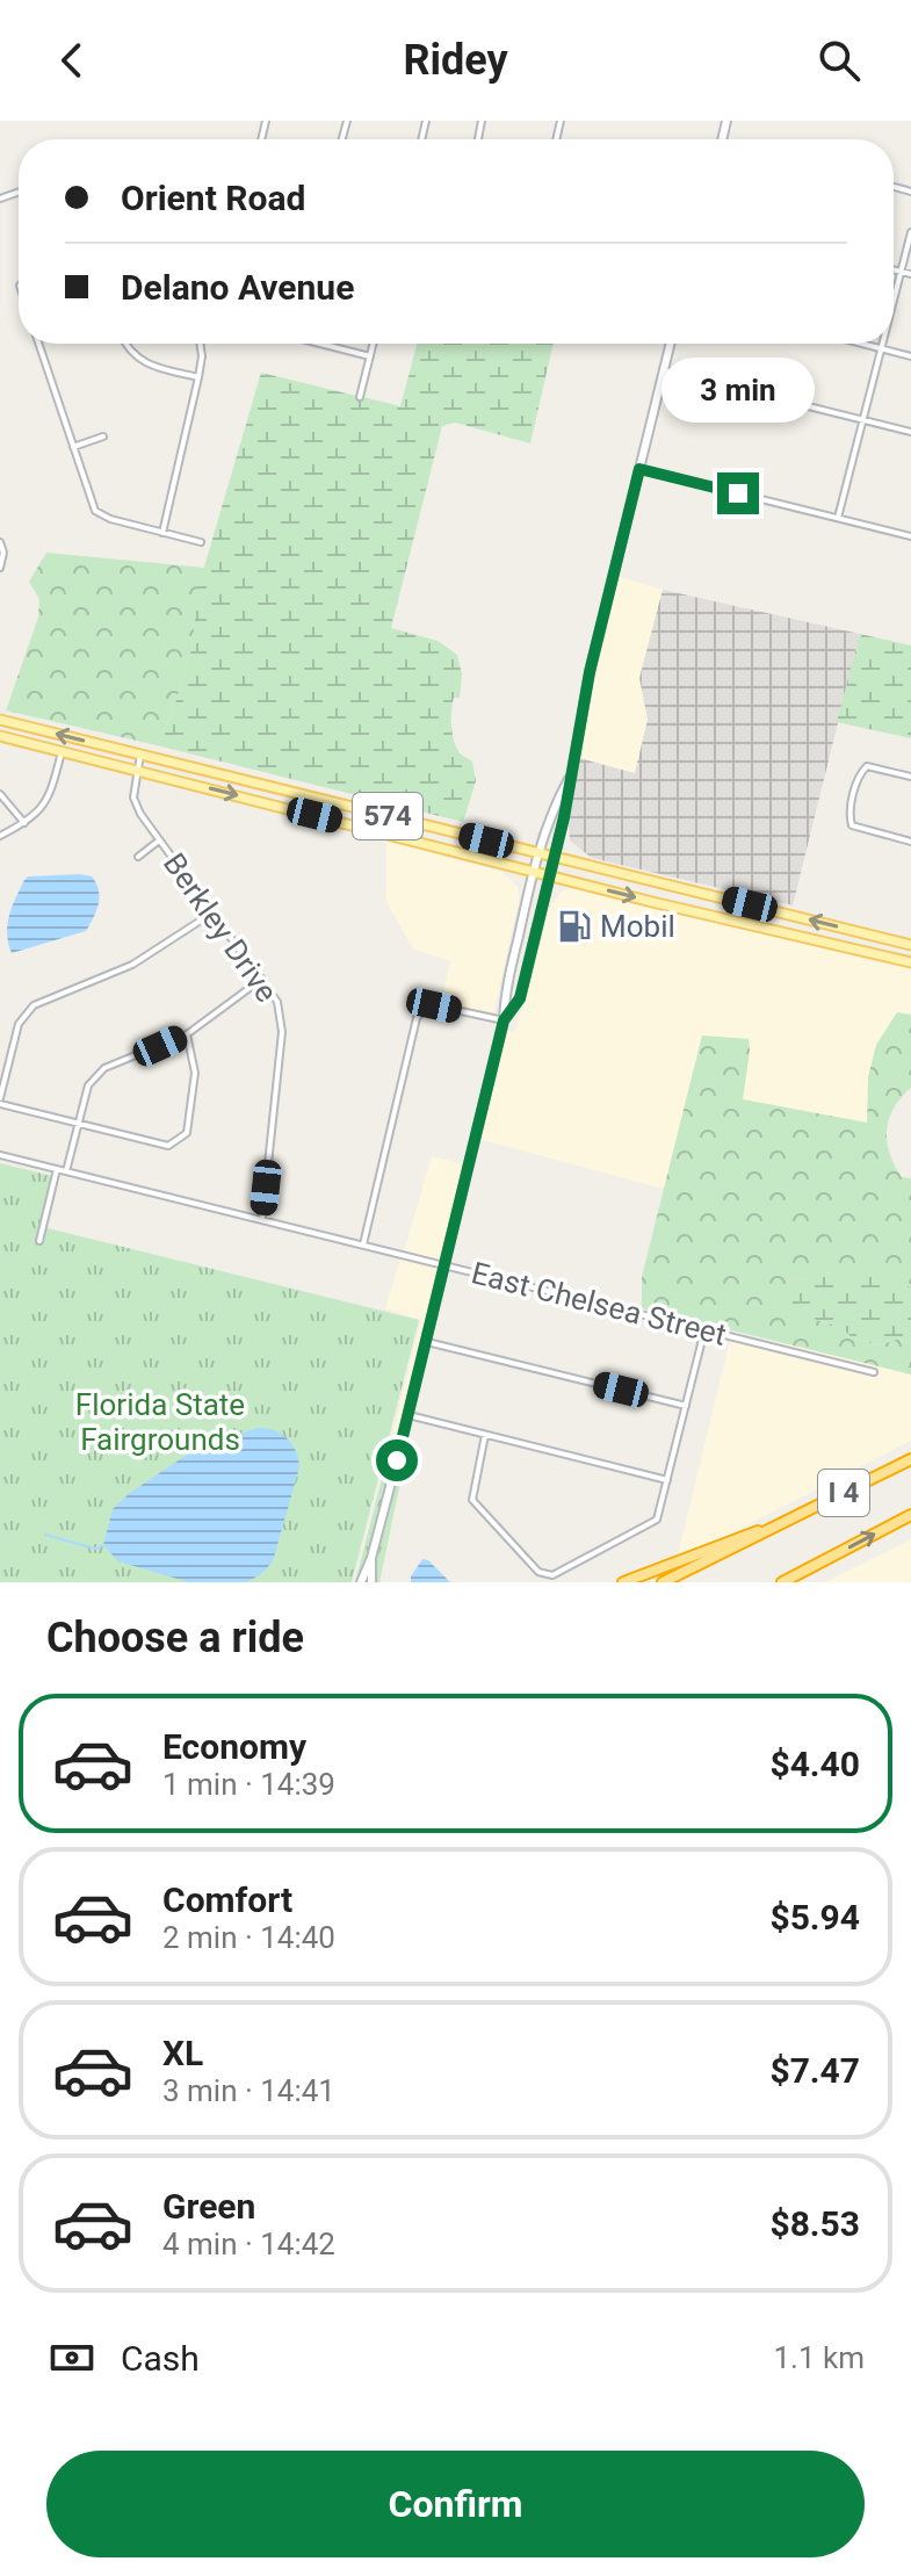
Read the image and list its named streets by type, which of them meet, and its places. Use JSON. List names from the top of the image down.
{
  "streets": {
    "highway": ["I 4"],
    "main road": ["574"],
    "street": ["Berkley Drive", "East Chelsea Street"]
  },
  "crossings": [
    ["574", "Berkley Drive"],
    ["Berkley Drive", "East Chelsea Street"]
  ],
  "parks": ["Florida State Fairgrounds"],
  "places": {
    "fuel station": ["Mobil"]
  },
  "page": {
    "header": "Ridey",
    "banner": ["Orient Road", "Delano Avenue"],
    "bubble": "3 min",
    "heading": "Choose a ride",
    "list": [
      {
        "name": "Economy",
        "note": "1 min · 14:39",
        "value": "$4.40"
      },
      {
        "name": "Comfort",
        "note": "2 min · 14:40",
        "value": "$5.94"
      },
      {
        "name": "XL",
        "note": "3 min · 14:41",
        "value": "$7.47"
      },
      {
        "name": "Green",
        "note": "4 min · 14:42",
        "value": "$8.53"
      }
    ],
    "pay": ["Cash", "1.1 km"],
    "buttons": "Confirm"
  }
}
